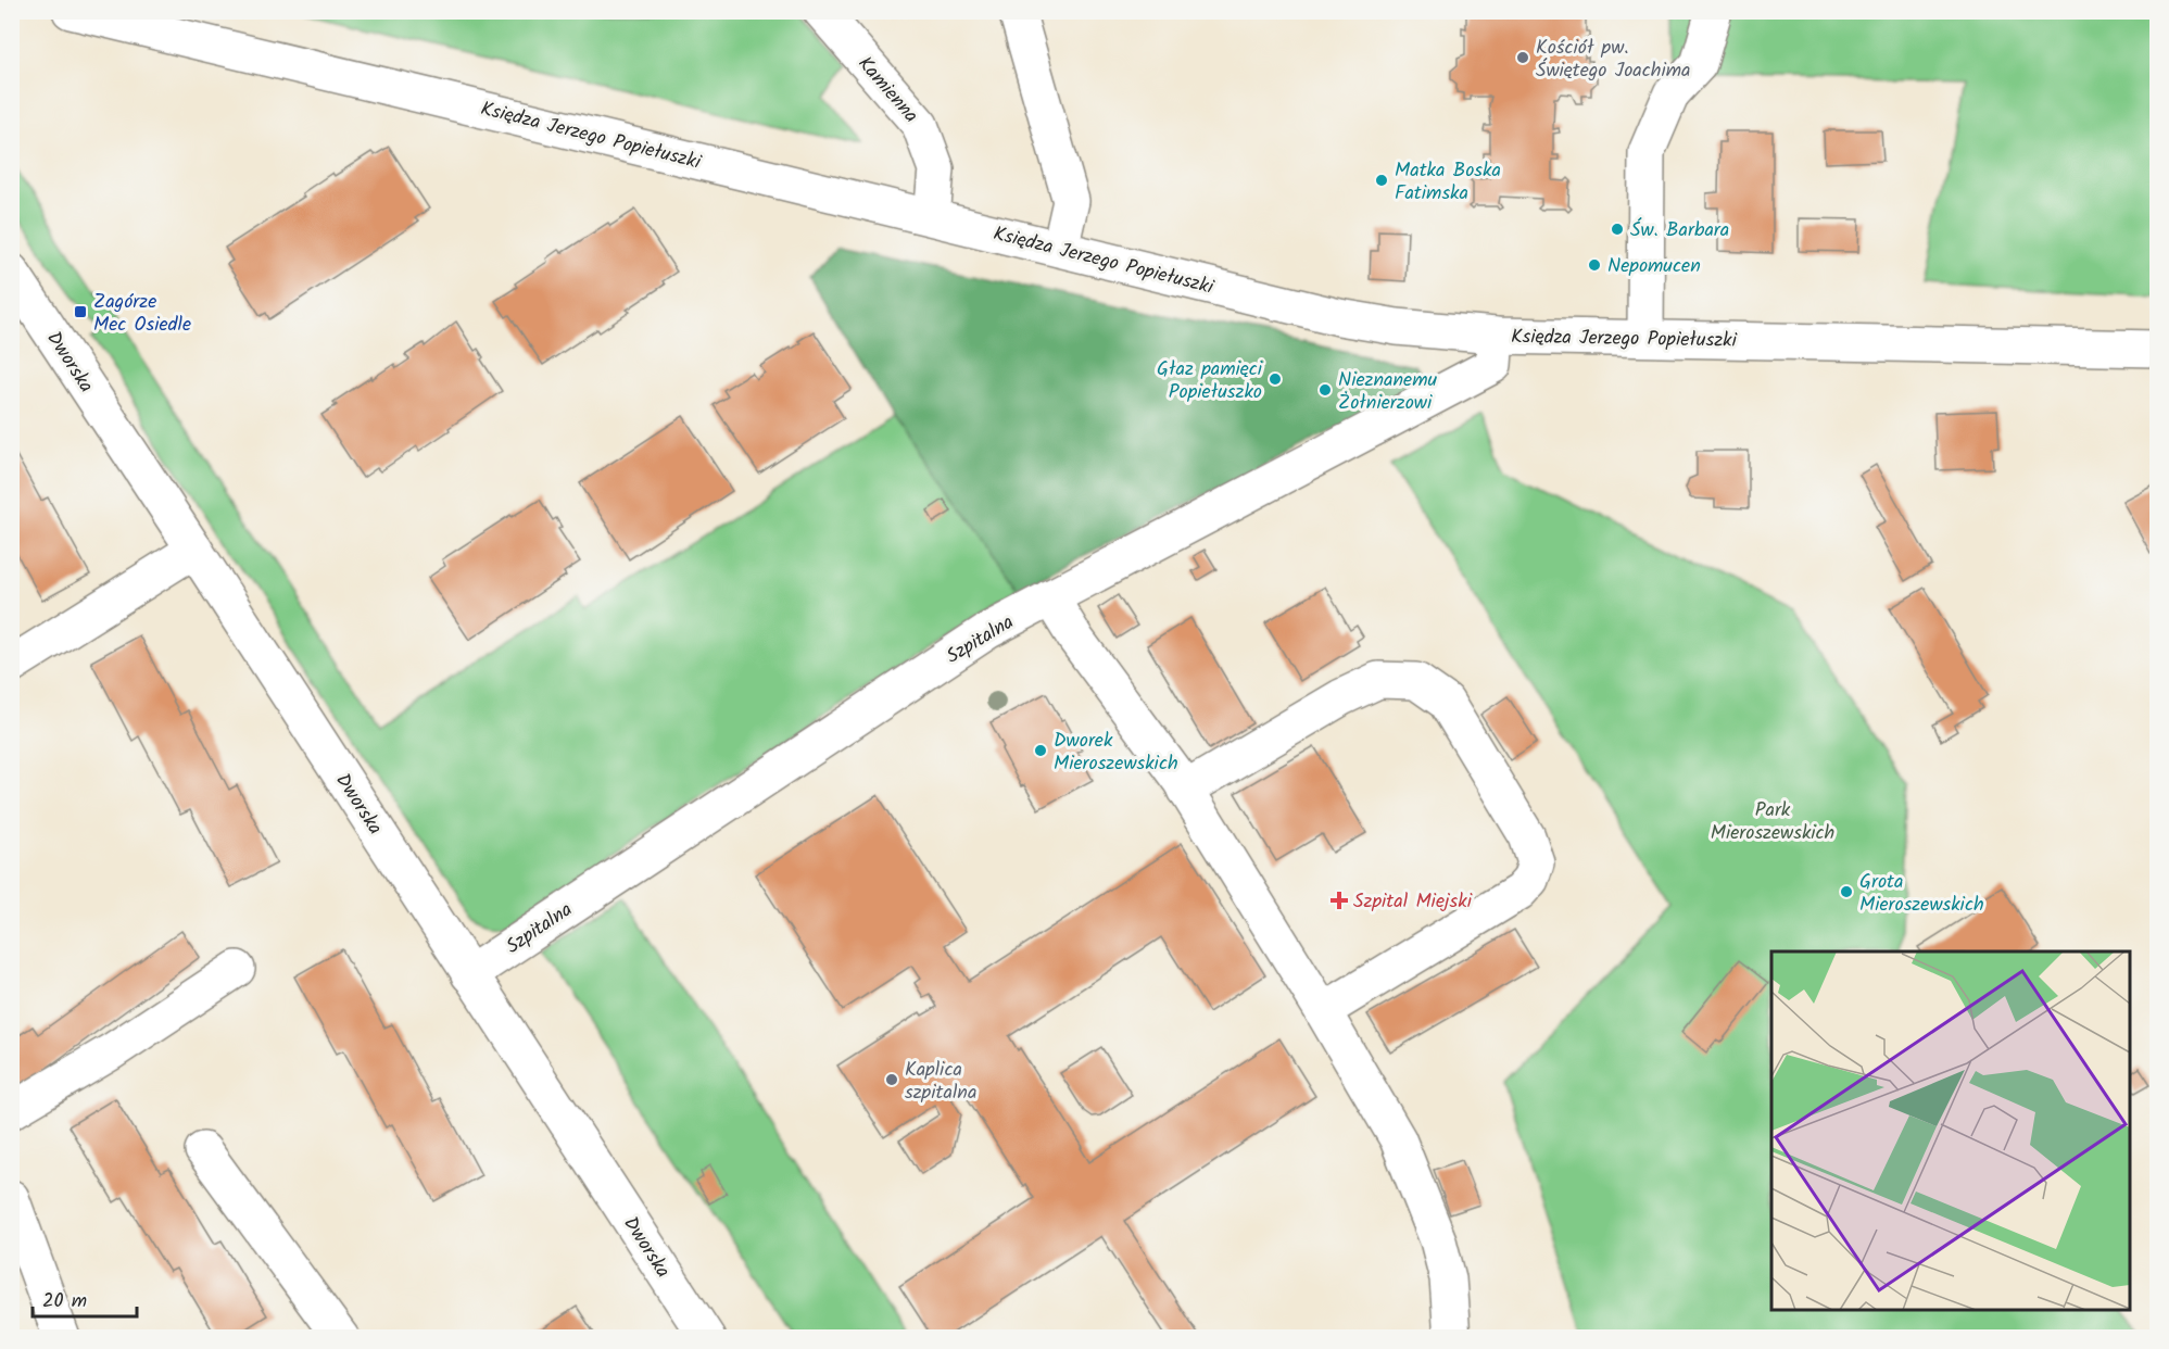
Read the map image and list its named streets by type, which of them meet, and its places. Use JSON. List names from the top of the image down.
{
  "streets": {
    "street": [
      "Kamienna",
      "Księdza Jerzego Popiełuszki",
      "Dworska",
      "Szpitalna"
    ]
  },
  "crossings": [
    ["Kamienna", "Księdza Jerzego Popiełuszki"],
    ["Księdza Jerzego Popiełuszki", "Szpitalna"],
    ["Dworska", "Szpitalna"]
  ],
  "parks": ["Park Mieroszewskich"],
  "places": {
    "other": [
      "Kościół pw. Świętego Joachima",
      "Matka Boska Fatimska",
      "Św. Barbara",
      "Nepomucen",
      "Głaz pamięci Popiełuszko",
      "Nieznanemu Żołnierzowi",
      "Dworek Mieroszewskich",
      "Grota Mieroszewskich",
      "Kaplica szpitalna"
    ],
    "transit": ["Zagórze Mec Osiedle"],
    "health": ["Szpital Miejski"]
  },
  "scale_bar": "20 m"
}
